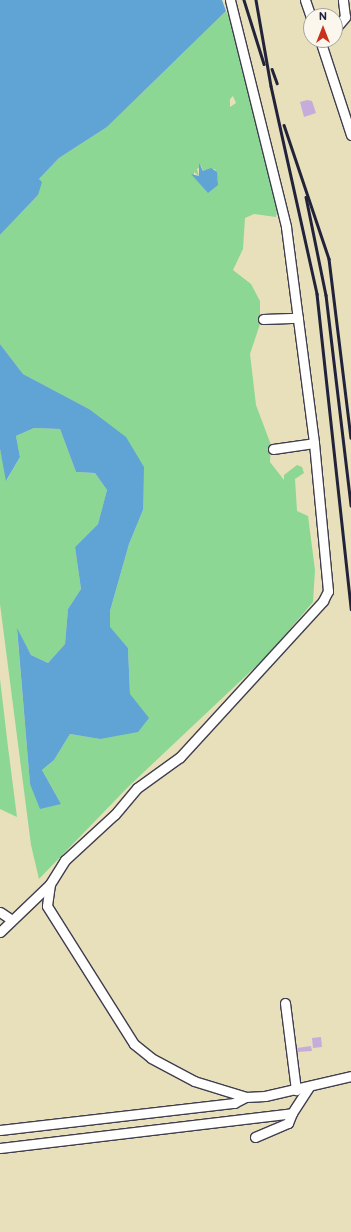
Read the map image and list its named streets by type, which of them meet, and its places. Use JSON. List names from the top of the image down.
{
  "north": "top"
}
